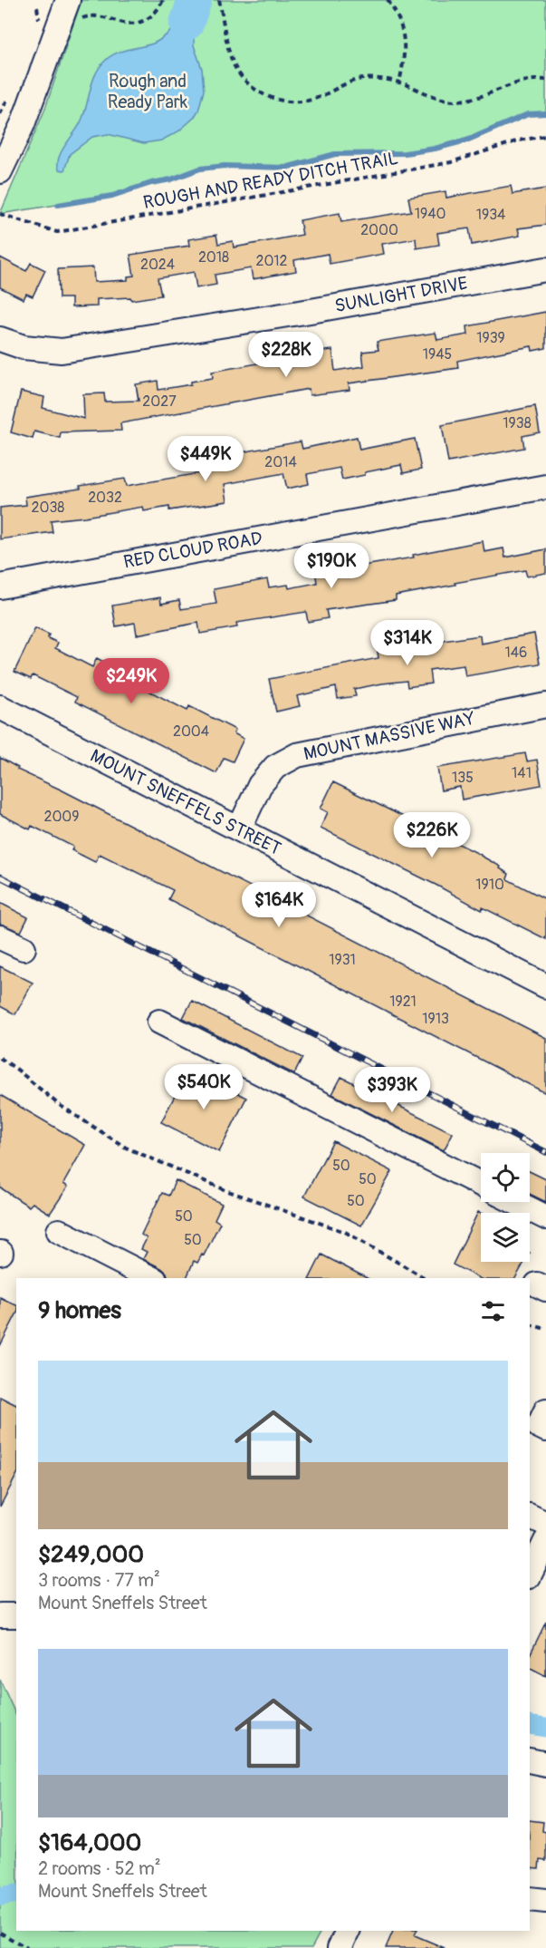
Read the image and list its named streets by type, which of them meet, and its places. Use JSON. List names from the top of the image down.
{
  "streets": {
    "street": [
      "SUNLIGHT DRIVE",
      "RED CLOUD ROAD",
      "MOUNT MASSIVE WAY",
      "MOUNT SNEFFELS STREET"
    ],
    "path": ["ROUGH AND READY DITCH TRAIL"]
  },
  "crossings": [
    ["MOUNT MASSIVE WAY", "MOUNT SNEFFELS STREET"]
  ],
  "parks": ["Rough and Ready Park"],
  "house_numbers": [
    "1940",
    "1934",
    "2000",
    "2018",
    "2012",
    "2024",
    "1939",
    "1945",
    "2027",
    "1938",
    "2014",
    "2032",
    "2038",
    "146",
    "2004",
    "141",
    "135",
    "2009",
    "1910",
    "1931",
    "1921",
    "1913",
    "50",
    "50",
    "50",
    "50",
    "50"
  ],
  "page": {
    "price": [
      "$228K",
      "$449K",
      "$190K",
      "$314K",
      "$249K",
      "$226K",
      "$164K",
      "$540K",
      "$393K"
    ],
    "heading": "9 homes",
    "list": [
      {
        "name": "$249,000",
        "note": "3 rooms · 77 m² · Mount Sneffels Street"
      },
      {
        "name": "$164,000",
        "note": "2 rooms · 52 m² · Mount Sneffels Street"
      }
    ]
  }
}
